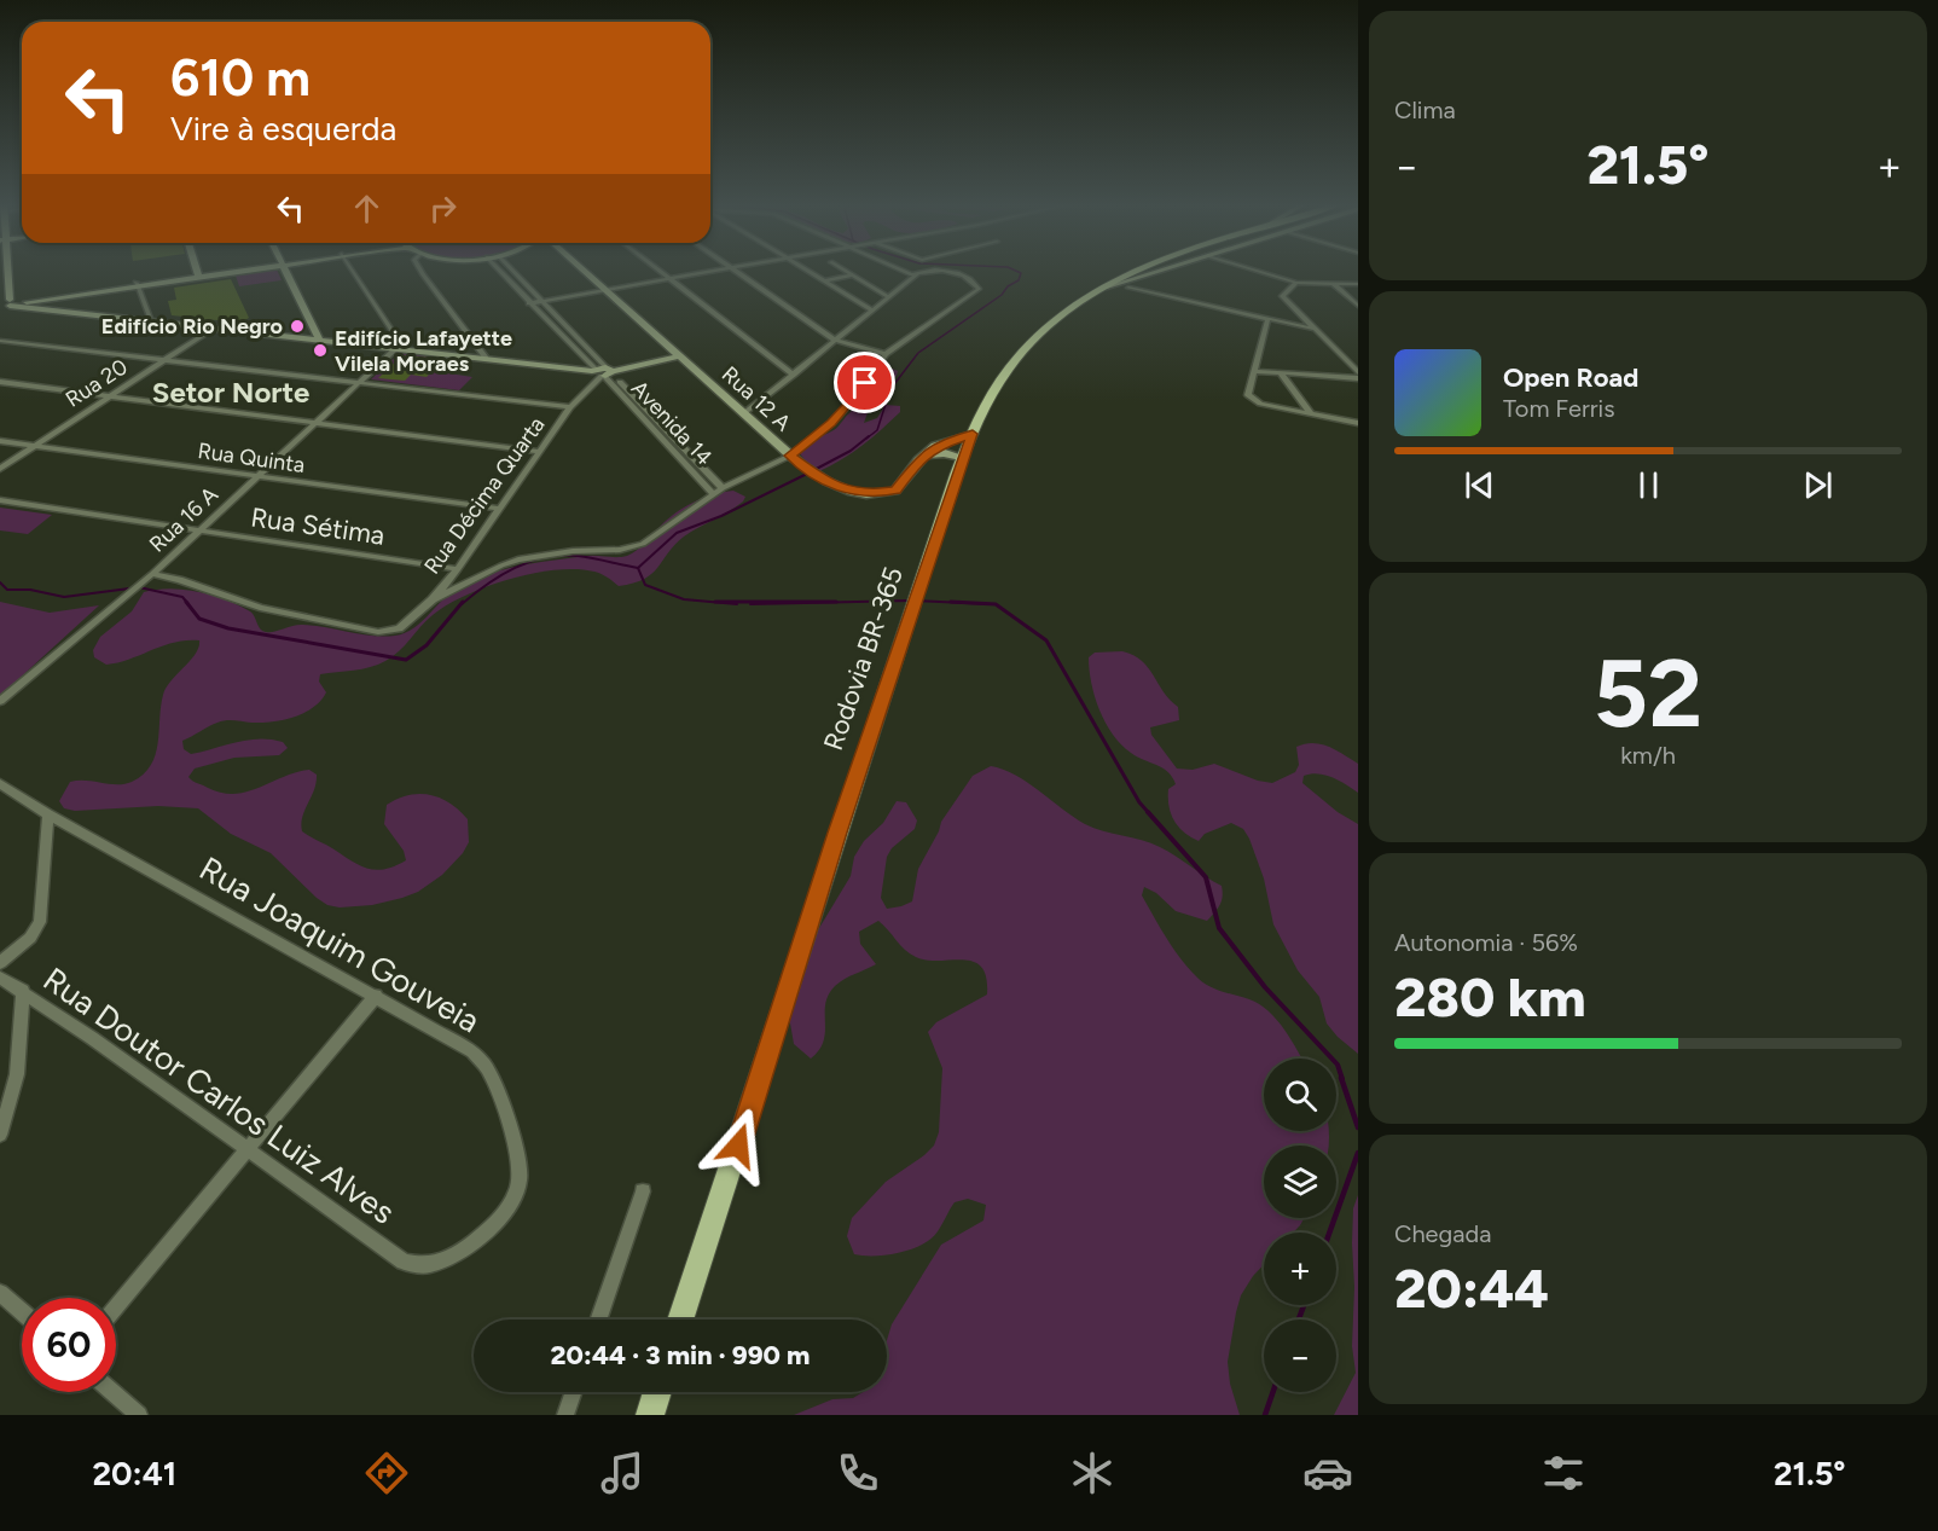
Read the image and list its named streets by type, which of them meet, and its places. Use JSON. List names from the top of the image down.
{
  "streets": {
    "main road": ["Rodovia BR-365"],
    "street": [
      "Rua 20",
      "Rua 12 A",
      "Avenida 14",
      "Rua Quinta",
      "Rua Décima Quarta",
      "Rua 16 A",
      "Rua Sétima",
      "Rua Joaquim Gouveia",
      "Rua Doutor Carlos Luiz Alves"
    ]
  },
  "crossings": [
    ["Rua 20", "Rua Quinta"],
    ["Avenida 14", "Rua Décima Quarta"],
    ["Rua Quinta", "Rua Décima Quarta"],
    ["Rua Quinta", "Rua 16 A"],
    ["Rua Décima Quarta", "Rua 16 A"],
    ["Rua Décima Quarta", "Rua Sétima"],
    ["Rua 16 A", "Rua Sétima"],
    ["Rua Joaquim Gouveia", "Rua Doutor Carlos Luiz Alves"]
  ],
  "districts": ["Setor Norte"],
  "places": ["Edifício Rio Negro", "Edifício Lafayette Vilela Moraes"],
  "page": {
    "tile": [
      "Clima",
      ["52", "km/h"],
      ["Autonomia · 56%", "280 km"],
      ["Chegada", "20:44"]
    ],
    "turn": ["610 m", "Vire à esquerda"],
    "heat": ["−", "21.5°", "+"],
    "song": ["Open Road", "Tom Ferris"],
    "map_buttons": ["+", "−"],
    "limit": "60",
    "trip": "20:44 · 3 min · 990 m",
    "tabs": ["20:41", "21.5°"]
  }
}
